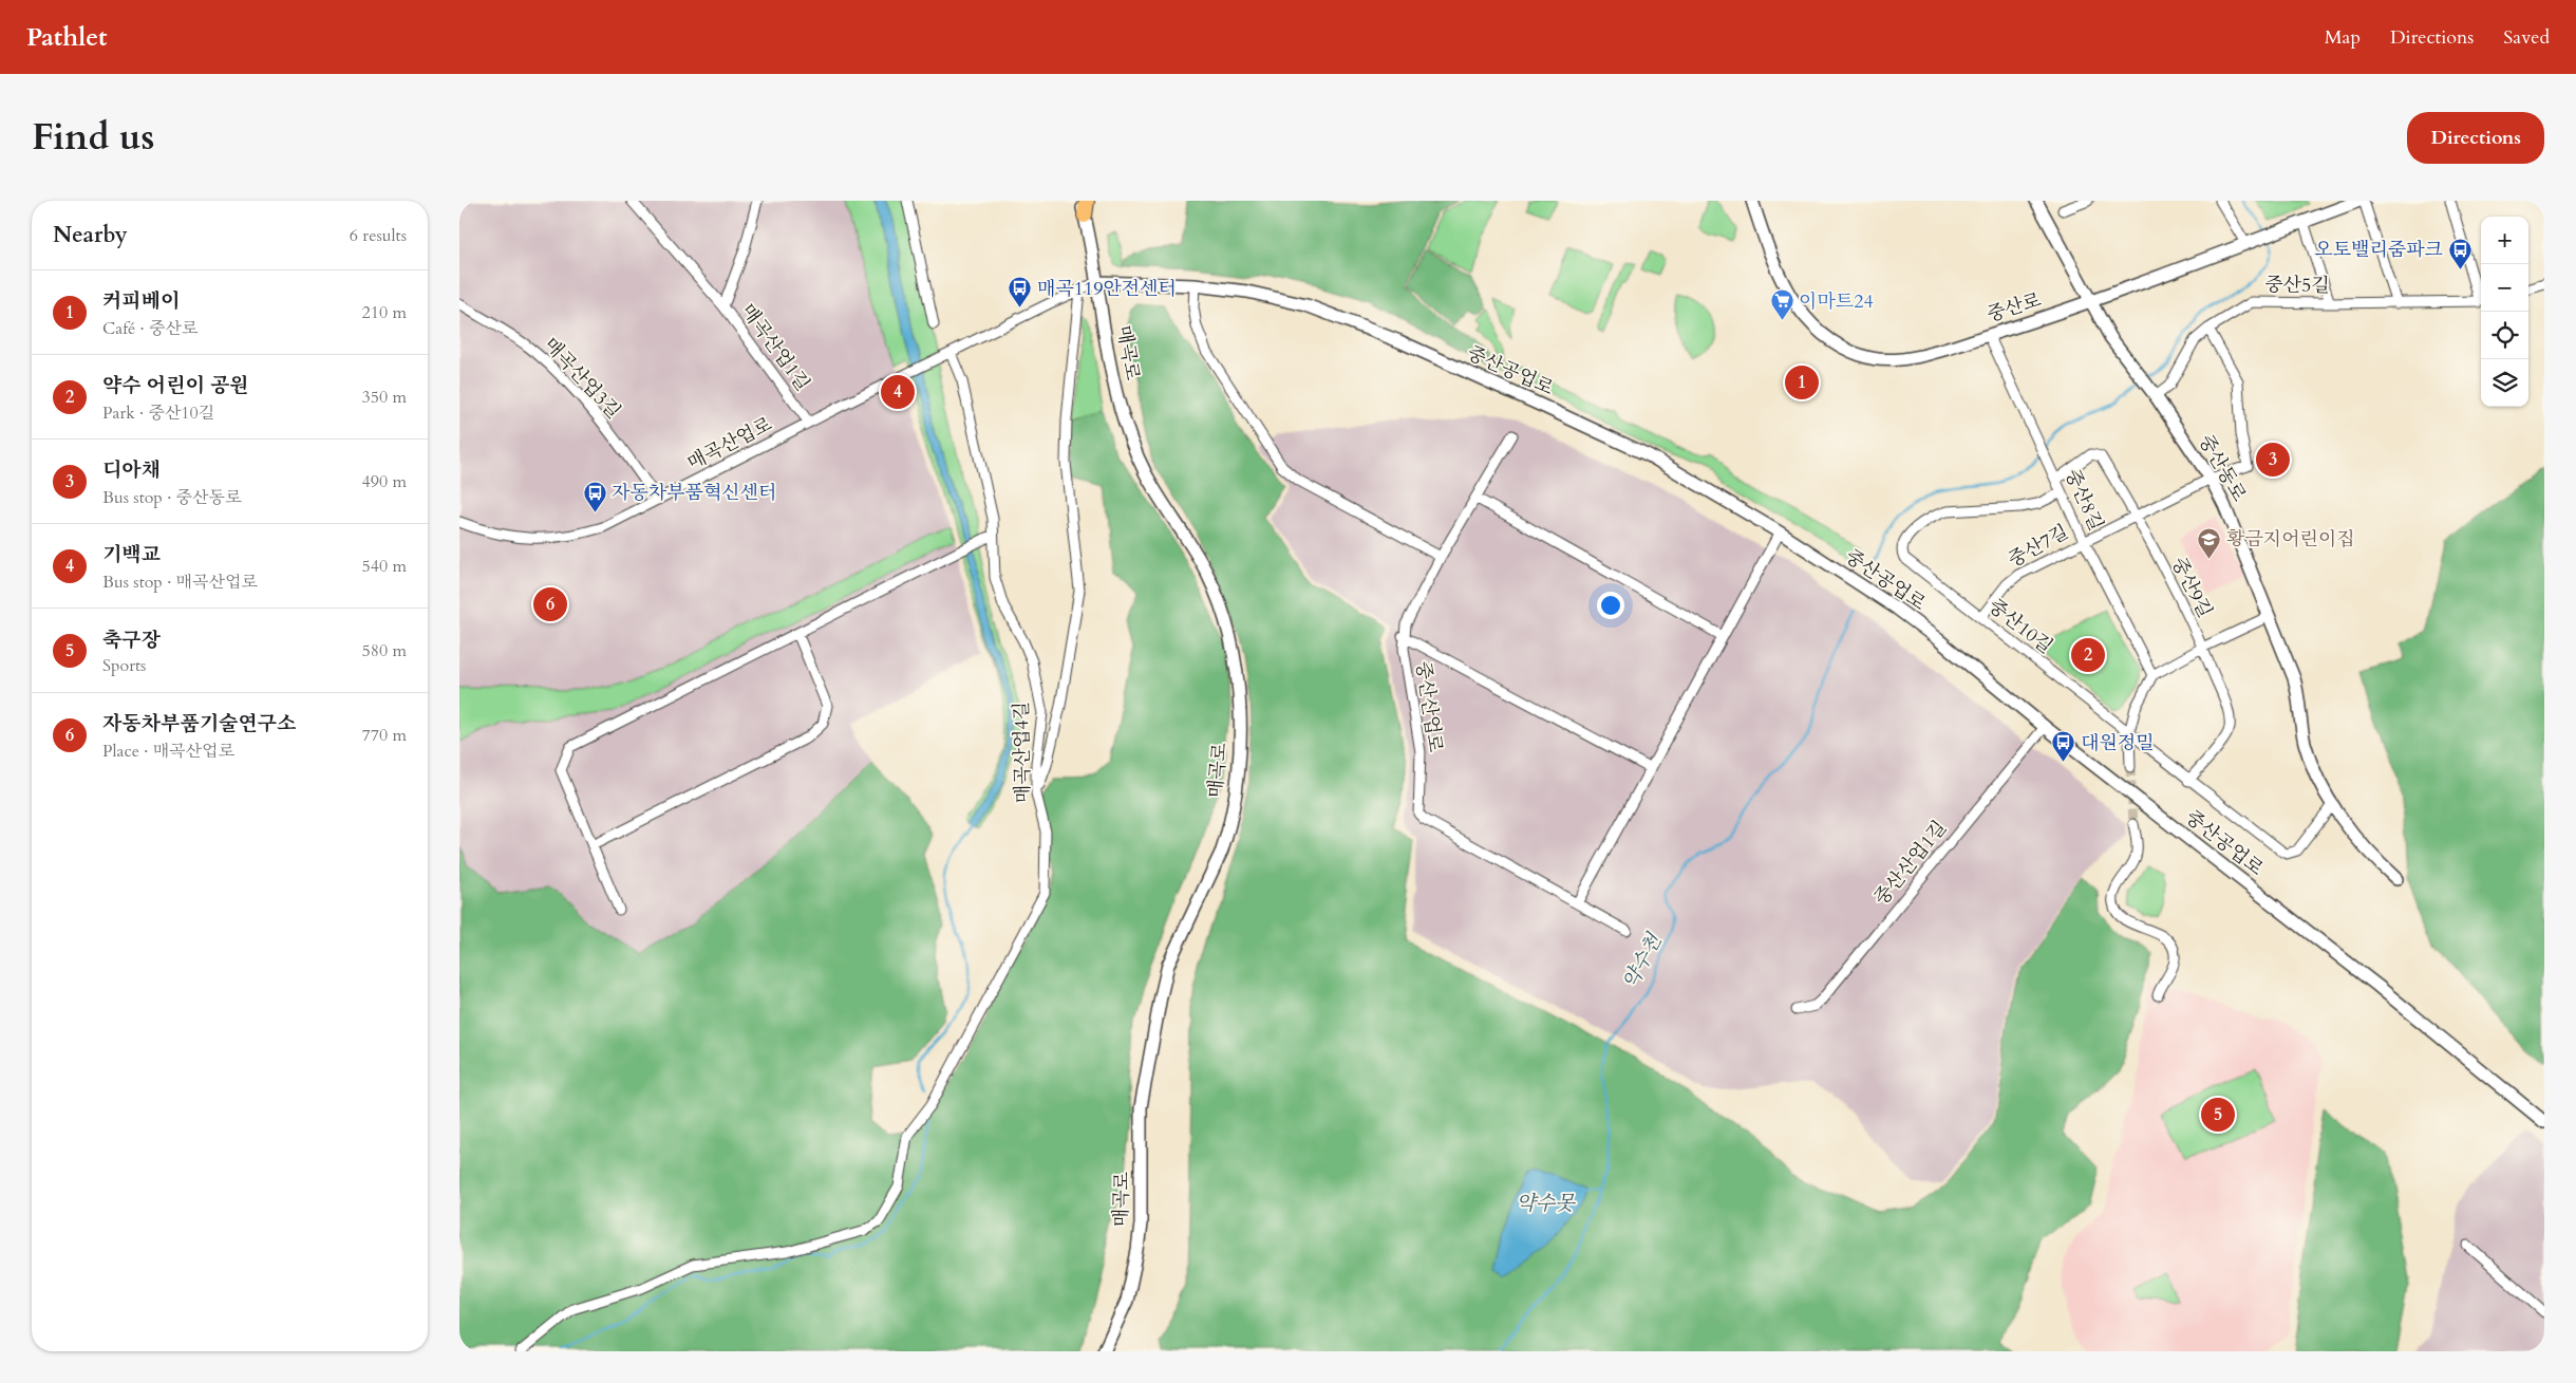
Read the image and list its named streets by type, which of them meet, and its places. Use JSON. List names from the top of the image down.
{
  "streets": {
    "street": [
      "중산5길",
      "중산로",
      "매곡산업1길",
      "매곡로",
      "중산공업로",
      "매곡산업3길",
      "매곡산업로",
      "중산동로",
      "중산8길",
      "중산7길",
      "중산9길",
      "중산10길",
      "중산산업로",
      "매곡산업4길",
      "중산산업1길"
    ]
  },
  "crossings": [
    ["중산5길", "중산동로"],
    ["중산5길", "중산7길"],
    ["중산로", "중산동로"],
    ["중산로", "중산8길"],
    ["매곡산업1길", "매곡산업로"],
    ["매곡로", "중산공업로"],
    ["중산공업로", "중산산업1길"],
    ["매곡산업3길", "매곡산업로"],
    ["매곡산업로", "매곡산업4길"],
    ["중산동로", "중산7길"],
    ["중산동로", "중산10길"],
    ["중산8길", "중산7길"],
    ["중산8길", "중산9길"],
    ["중산8길", "중산10길"],
    ["중산7길", "중산9길"],
    ["중산7길", "중산10길"],
    ["중산9길", "중산10길"]
  ],
  "water": ["약수천", "약수못"],
  "places": {
    "bus stop": [
      "오토밸리줌파크",
      "매곡119안전센터",
      "자동차부품혁신센터",
      "대원정밀"
    ],
    "supermarket": ["이마트24"],
    "school or university": ["황금지어린이집"]
  },
  "page": {
    "header": "Pathlet",
    "nav": ["Map", "Directions", "Saved"],
    "title": "Find us",
    "buttons": "Directions",
    "heading": ["Nearby", "6 results"],
    "map_buttons": ["+", "−"],
    "list": [
      {
        "mark": "1",
        "name": "커피베이",
        "note": "Café · 중산로",
        "value": "210 m"
      },
      {
        "mark": "2",
        "name": "약수 어린이 공원",
        "note": "Park · 중산10길",
        "value": "350 m"
      },
      {
        "mark": "3",
        "name": "디아채",
        "note": "Bus stop · 중산동로",
        "value": "490 m"
      },
      {
        "mark": "4",
        "name": "기백교",
        "note": "Bus stop · 매곡산업로",
        "value": "540 m"
      },
      {
        "mark": "5",
        "name": "축구장",
        "note": "Sports",
        "value": "580 m"
      },
      {
        "mark": "6",
        "name": "자동차부품기술연구소",
        "note": "Place · 매곡산업로",
        "value": "770 m"
      }
    ],
    "pins": [
      "1",
      "4",
      "3",
      "6",
      "2",
      "5"
    ]
  }
}
